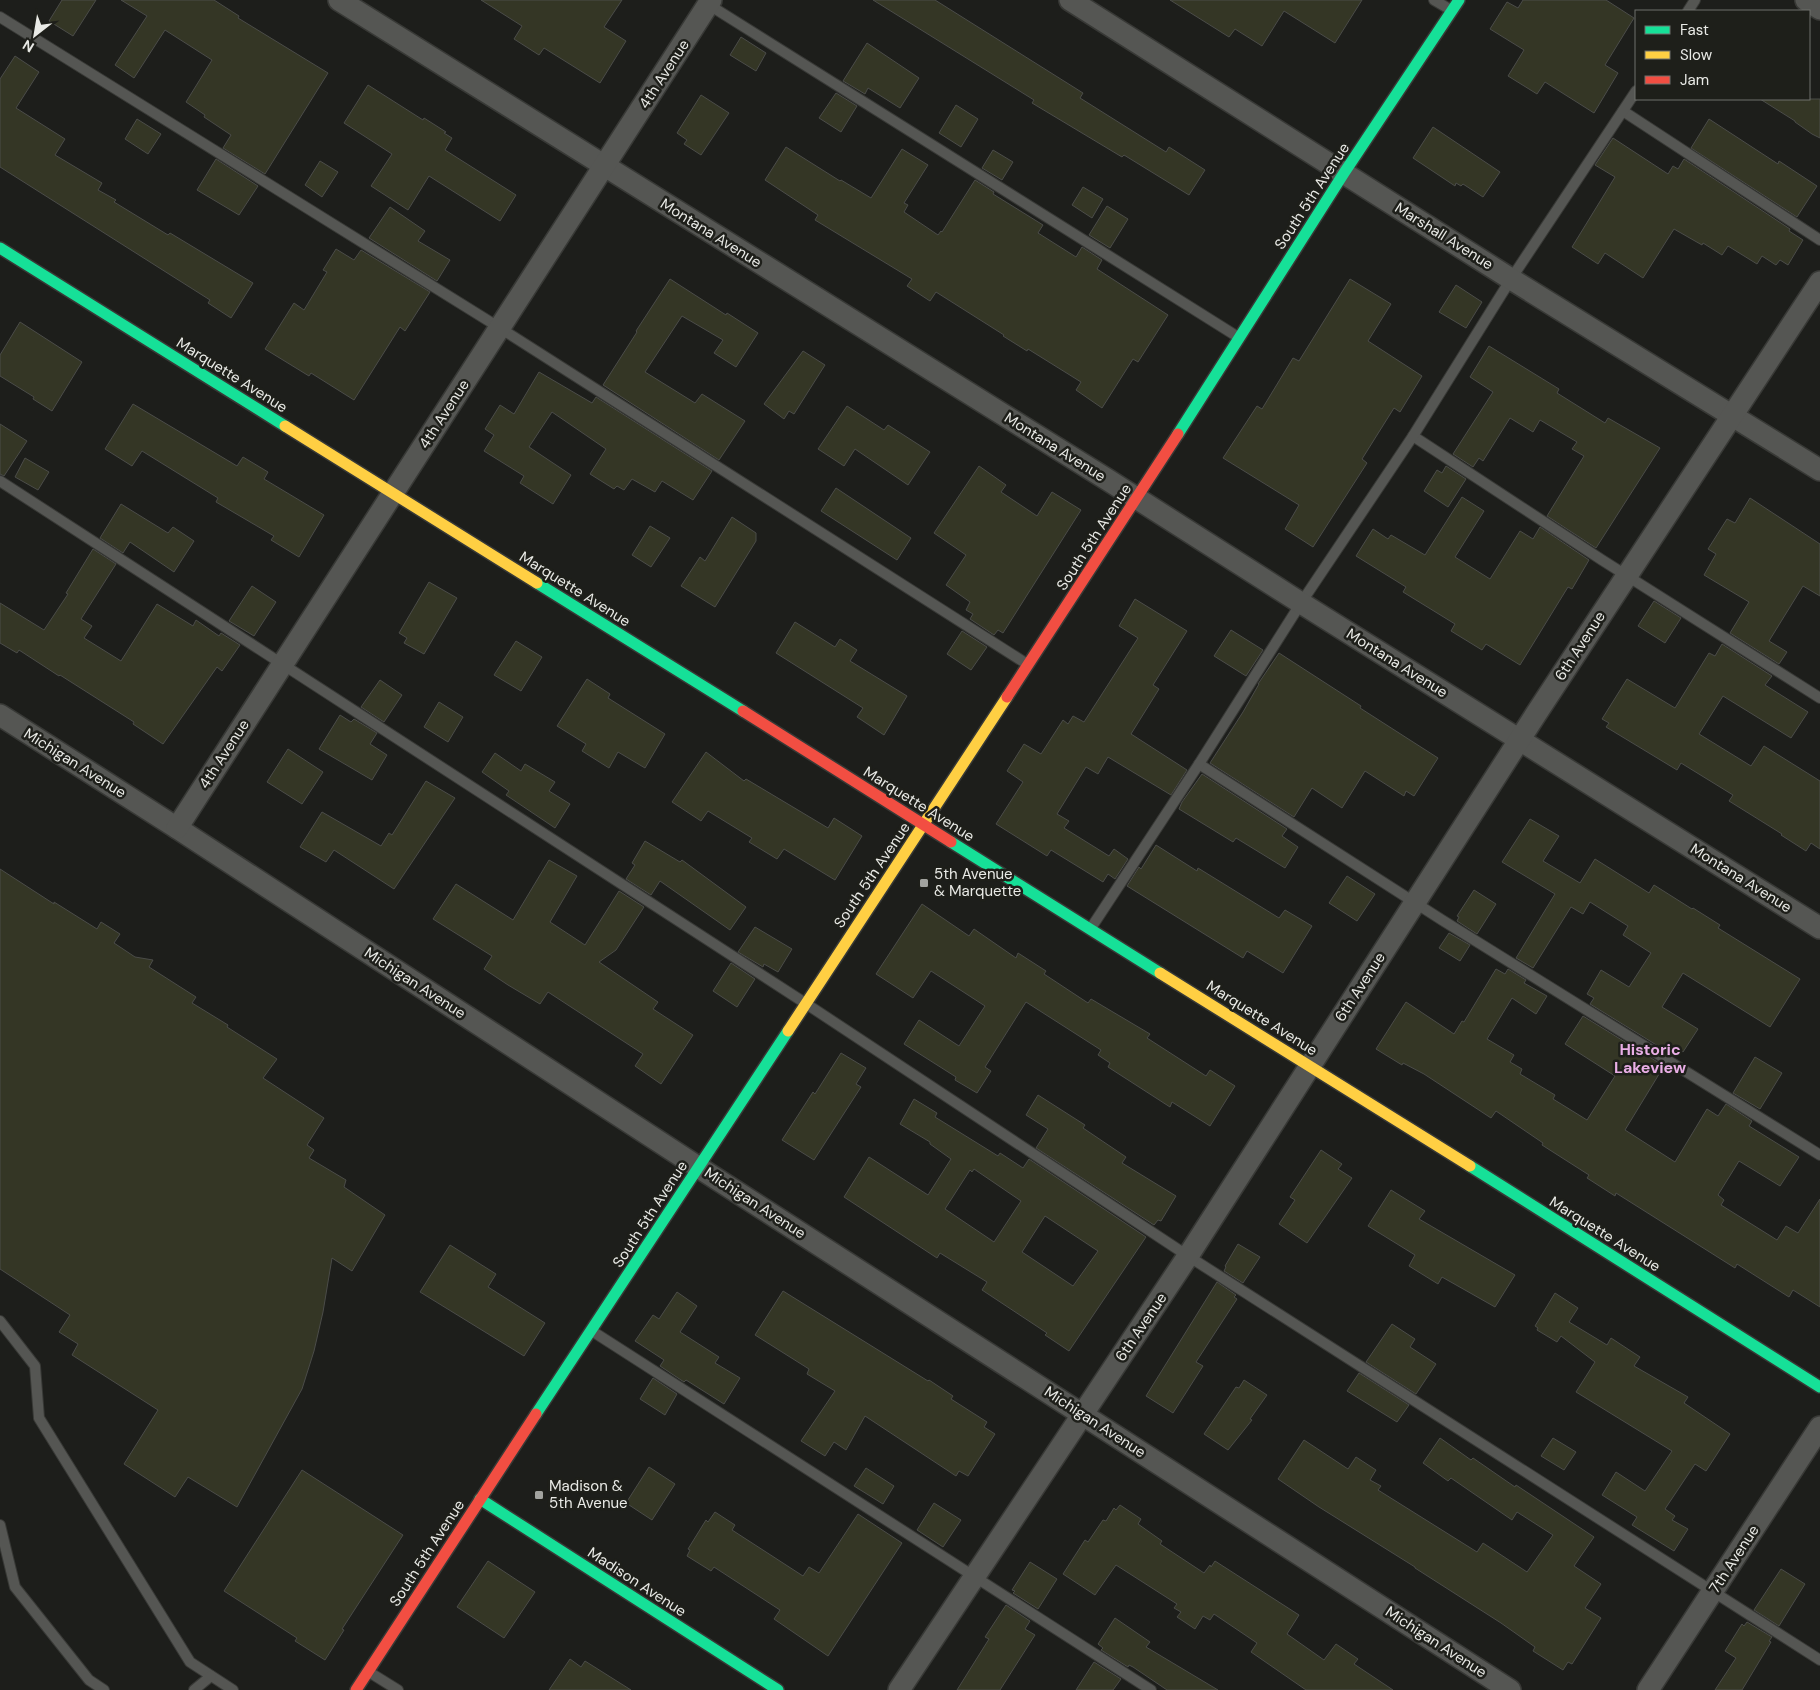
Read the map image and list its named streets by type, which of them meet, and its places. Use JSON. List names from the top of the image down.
{
  "streets": {
    "street": [
      "4th Avenue",
      "South 5th Avenue",
      "Montana Avenue",
      "Marshall Avenue",
      "Marquette Avenue",
      "6th Avenue",
      "Michigan Avenue",
      "7th Avenue",
      "Madison Avenue"
    ]
  },
  "crossings": [
    ["4th Avenue", "Montana Avenue"],
    ["4th Avenue", "Marquette Avenue"],
    ["4th Avenue", "Michigan Avenue"],
    ["South 5th Avenue", "Montana Avenue"],
    ["South 5th Avenue", "Marshall Avenue"],
    ["South 5th Avenue", "Marquette Avenue"],
    ["South 5th Avenue", "Michigan Avenue"],
    ["South 5th Avenue", "Madison Avenue"],
    ["Montana Avenue", "6th Avenue"],
    ["Marshall Avenue", "6th Avenue"],
    ["Marquette Avenue", "6th Avenue"],
    ["6th Avenue", "Michigan Avenue"]
  ],
  "districts": ["Historic Lakeview"],
  "places": {
    "transit": ["5th Avenue & Marquette", "Madison & 5th Avenue"]
  },
  "legend": ["Fast", "Slow", "Jam"],
  "north": "bottom left"
}
